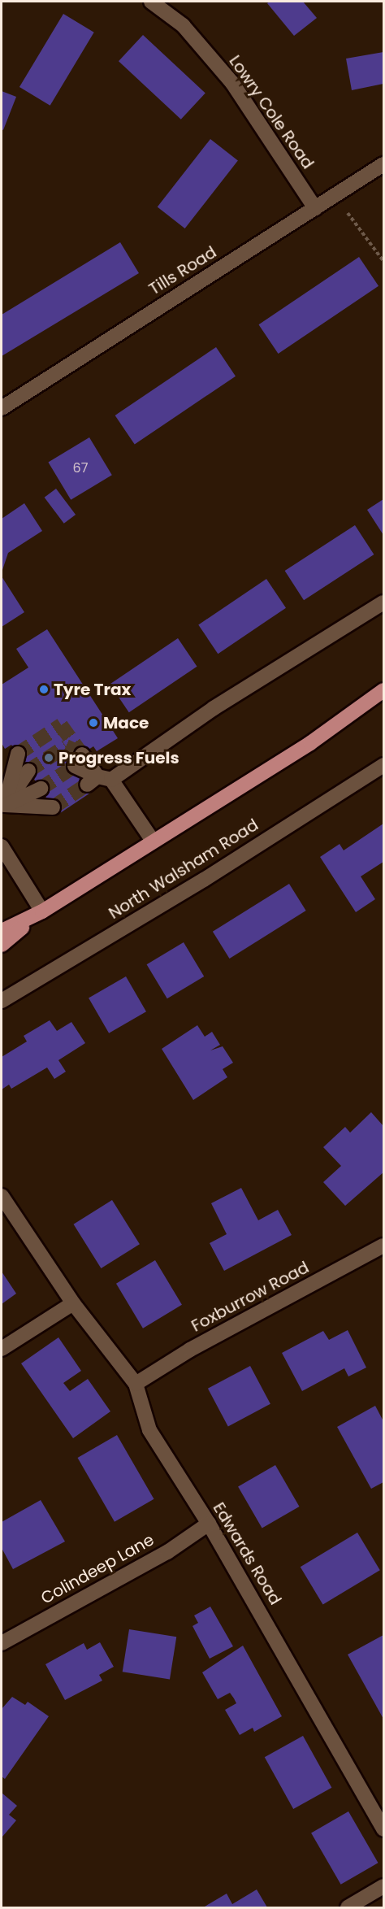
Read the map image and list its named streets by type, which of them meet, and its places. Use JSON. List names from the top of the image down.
{
  "streets": {
    "street": [
      "Lowry Cole Road",
      "Tills Road",
      "North Walsham Road",
      "Foxburrow Road",
      "Edwards Road",
      "Colindeep Lane"
    ]
  },
  "crossings": [
    ["Lowry Cole Road", "Tills Road"],
    ["Foxburrow Road", "Edwards Road"],
    ["Edwards Road", "Colindeep Lane"]
  ],
  "places": ["Tyre Trax", "Mace", "Progress Fuels"],
  "house_numbers": ["67"]
}
